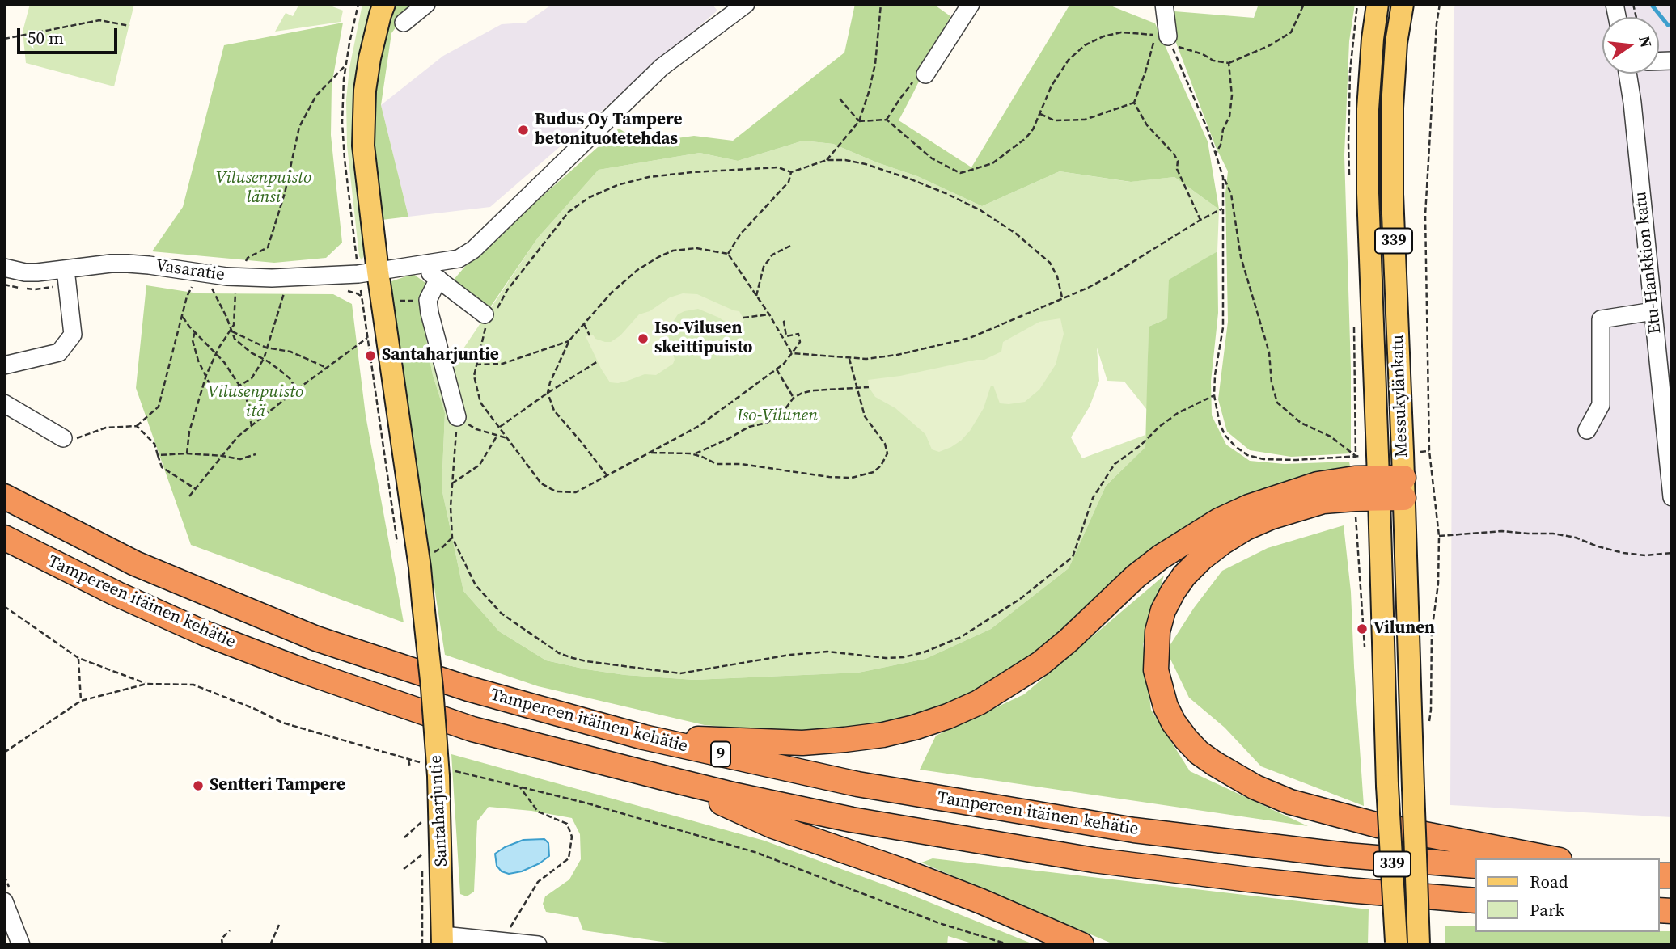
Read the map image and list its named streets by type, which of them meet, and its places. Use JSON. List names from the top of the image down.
{
  "streets": {
    "highway": ["Tampereen itäinen kehätie", "9"],
    "main road": ["339", "Messukylänkatu", "Santaharjuntie"],
    "street": ["Etu-Hankkion katu", "Vasaratie"]
  },
  "crossings": [
    ["Vasaratie", "Santaharjuntie"]
  ],
  "parks": ["Vilusenpuisto länsi", "Vilusenpuisto itä", "Iso-Vilunen"],
  "places": [
    "Rudus Oy Tampere betonituotetehdas",
    "Iso-Vilusen skeittipuisto",
    "Santaharjuntie",
    "Vilunen",
    "Sentteri Tampere"
  ],
  "legend": ["Road", "Park"],
  "scale_bar": "50 m",
  "north": "right"
}
